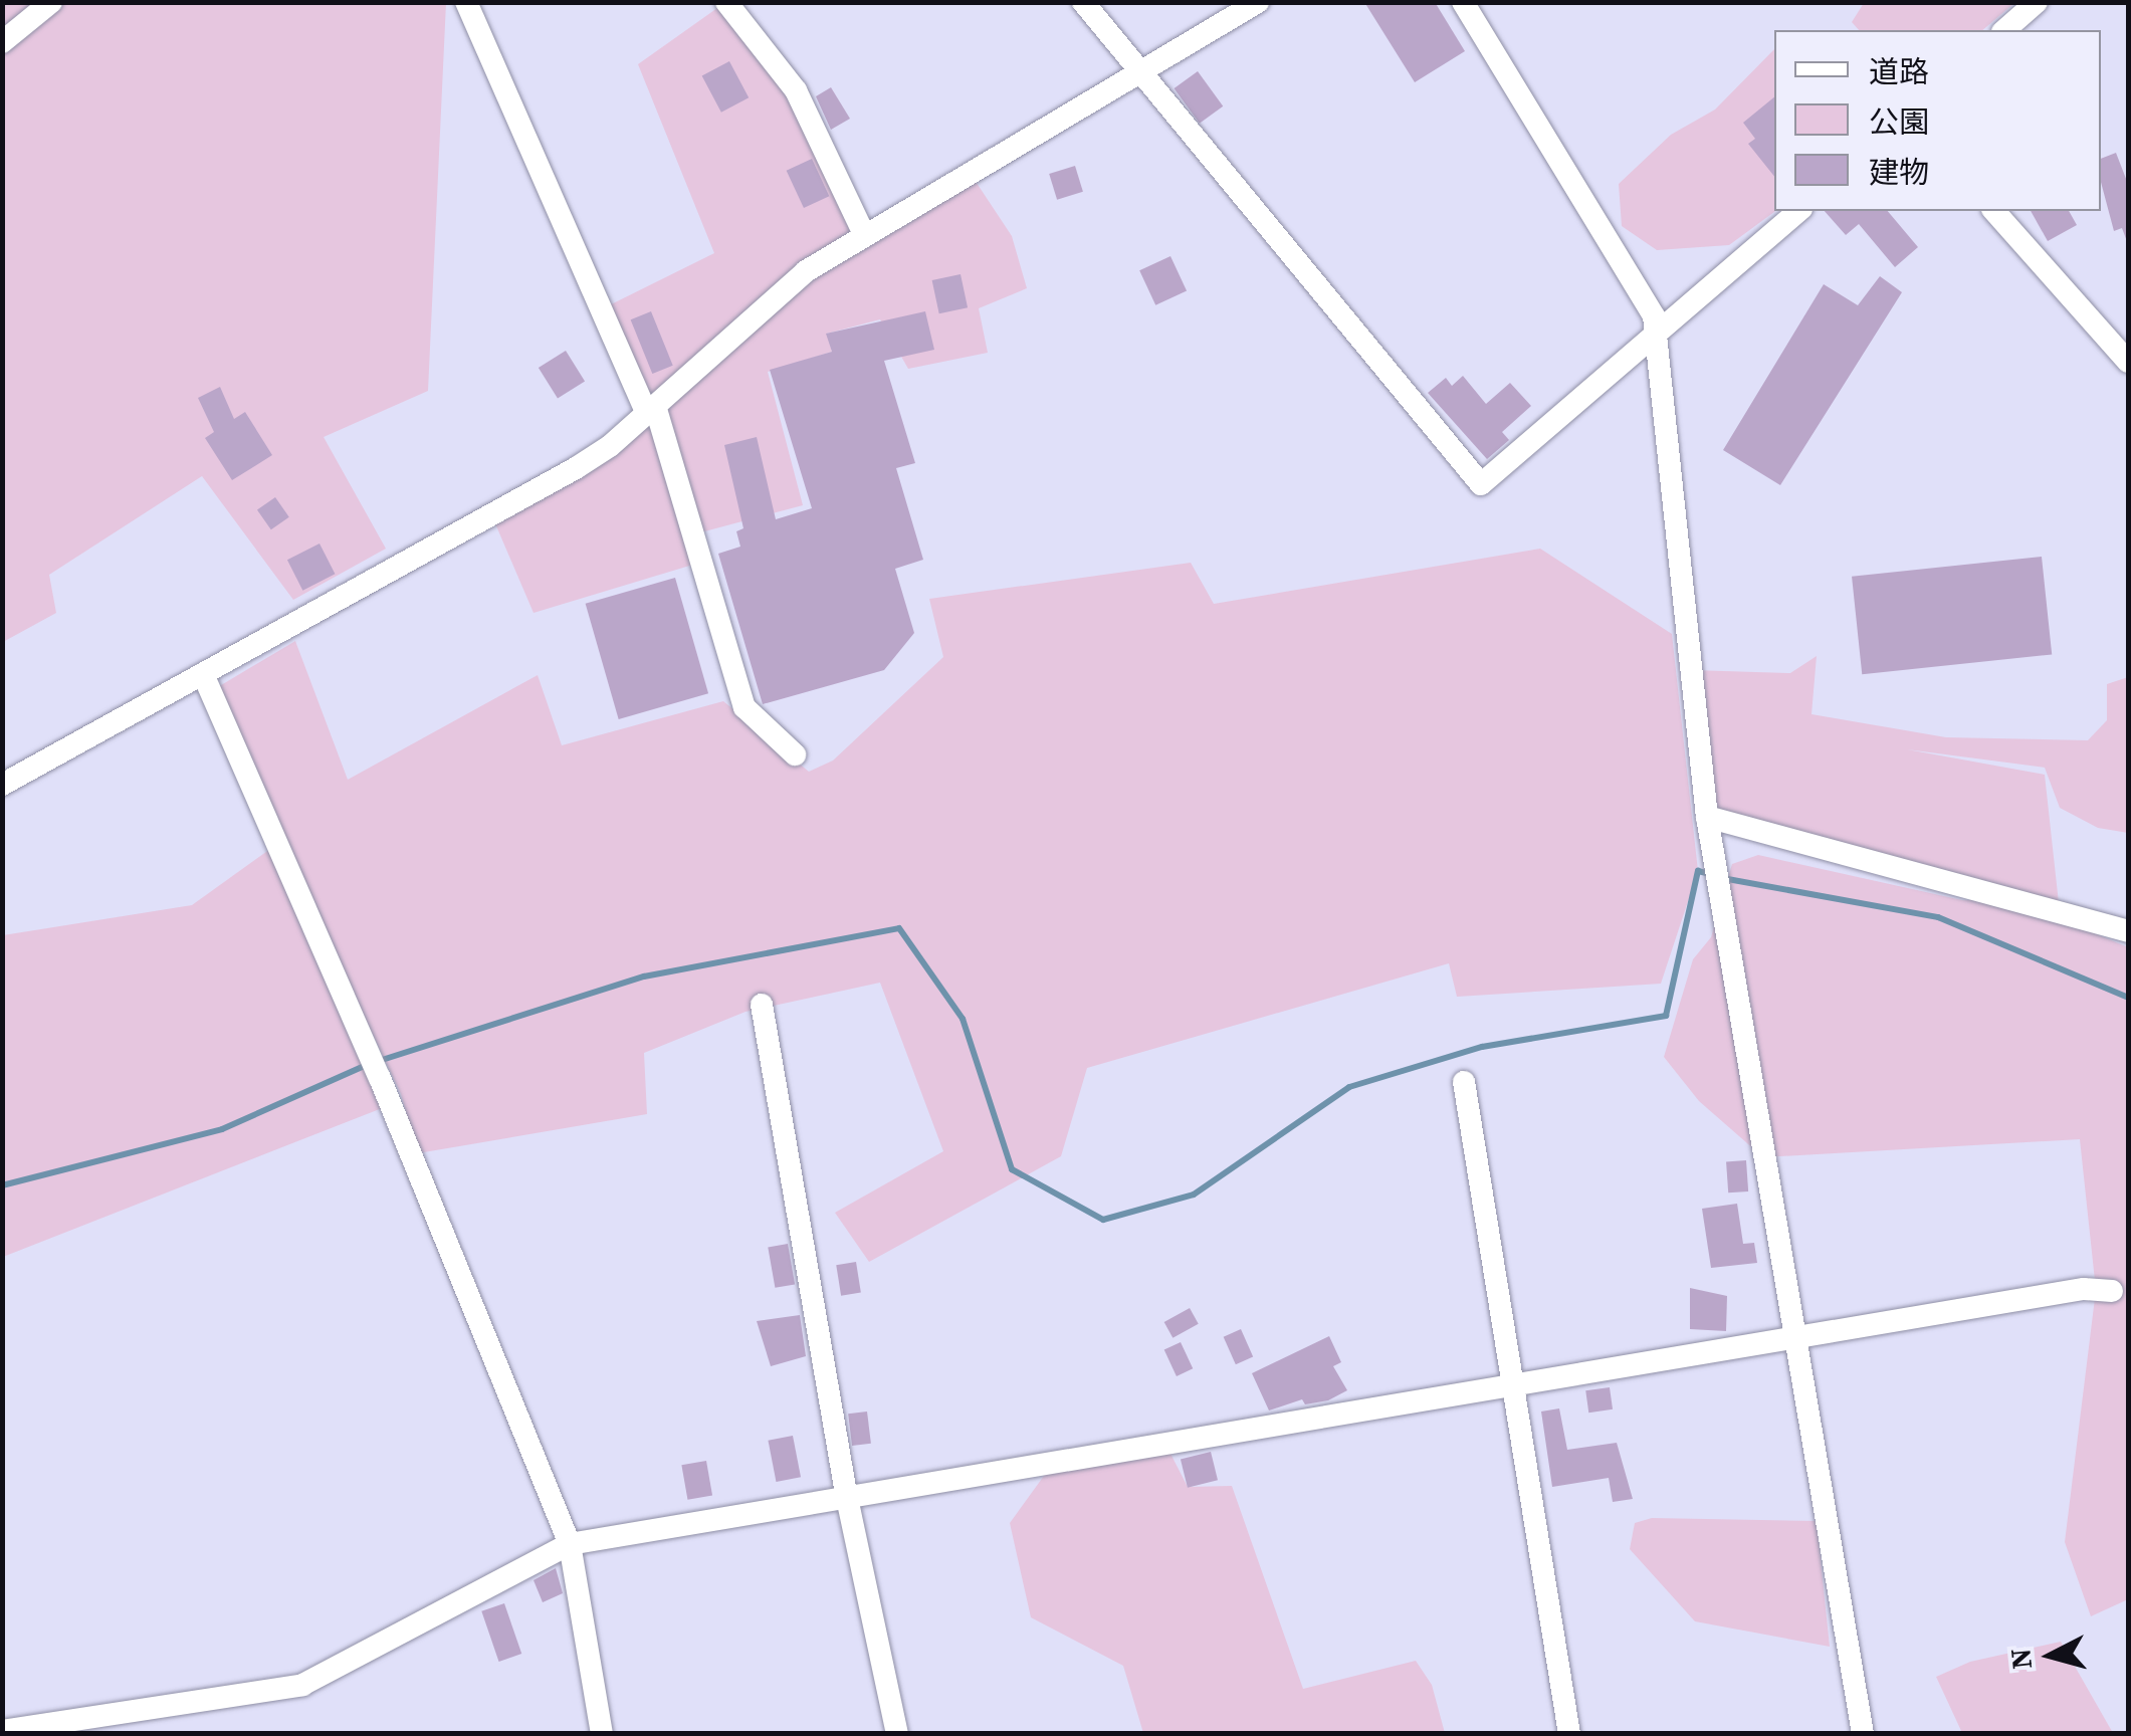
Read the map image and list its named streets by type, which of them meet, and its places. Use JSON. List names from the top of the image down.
{
  "legend": ["道路", "公園", "建物"],
  "north": "left"
}
